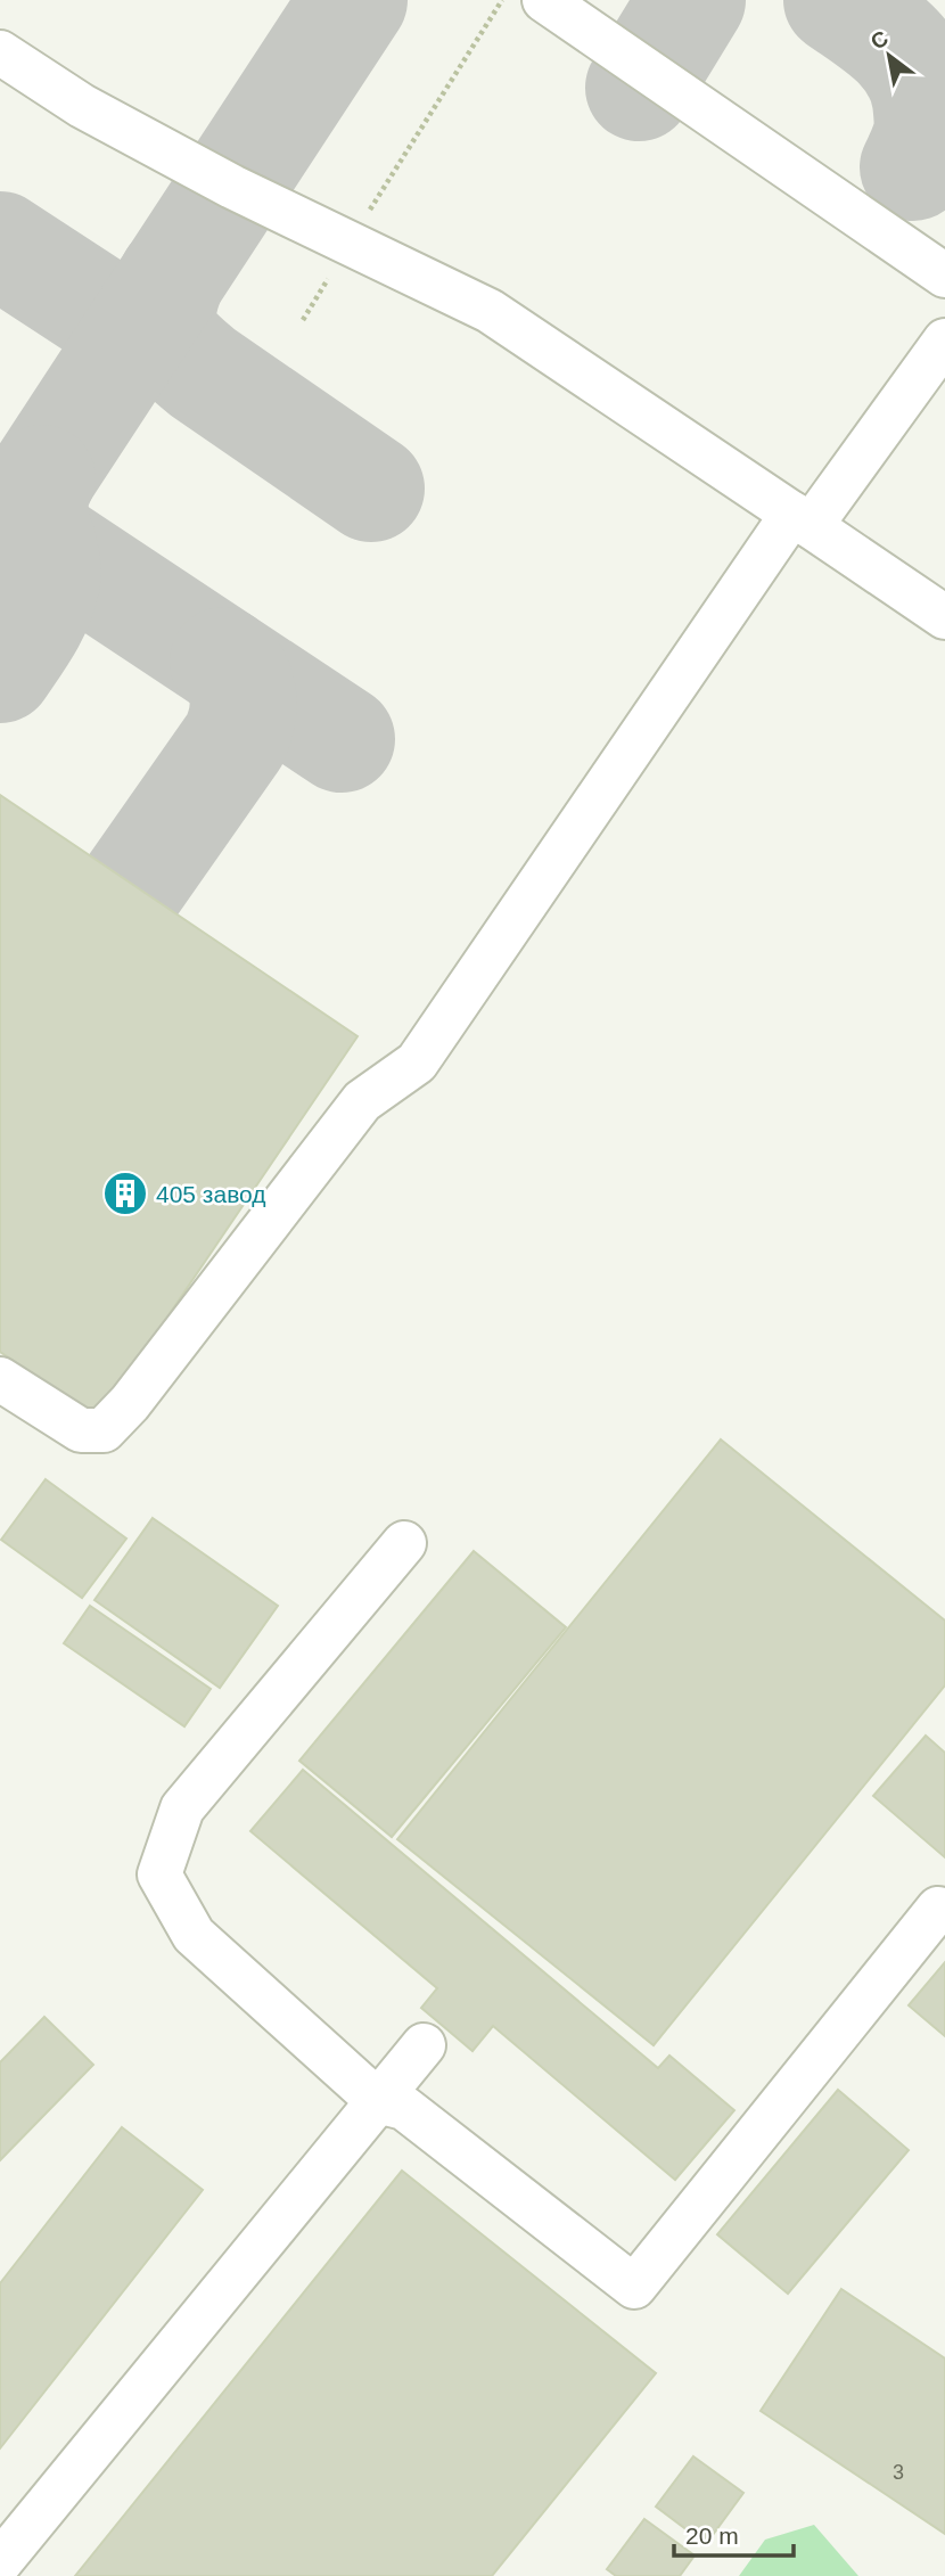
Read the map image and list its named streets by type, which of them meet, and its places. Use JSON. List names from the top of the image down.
{
  "places": {
    "building": ["405 завод"]
  },
  "house_numbers": ["3"],
  "scale_bar": "20 m",
  "north": "top left"
}
